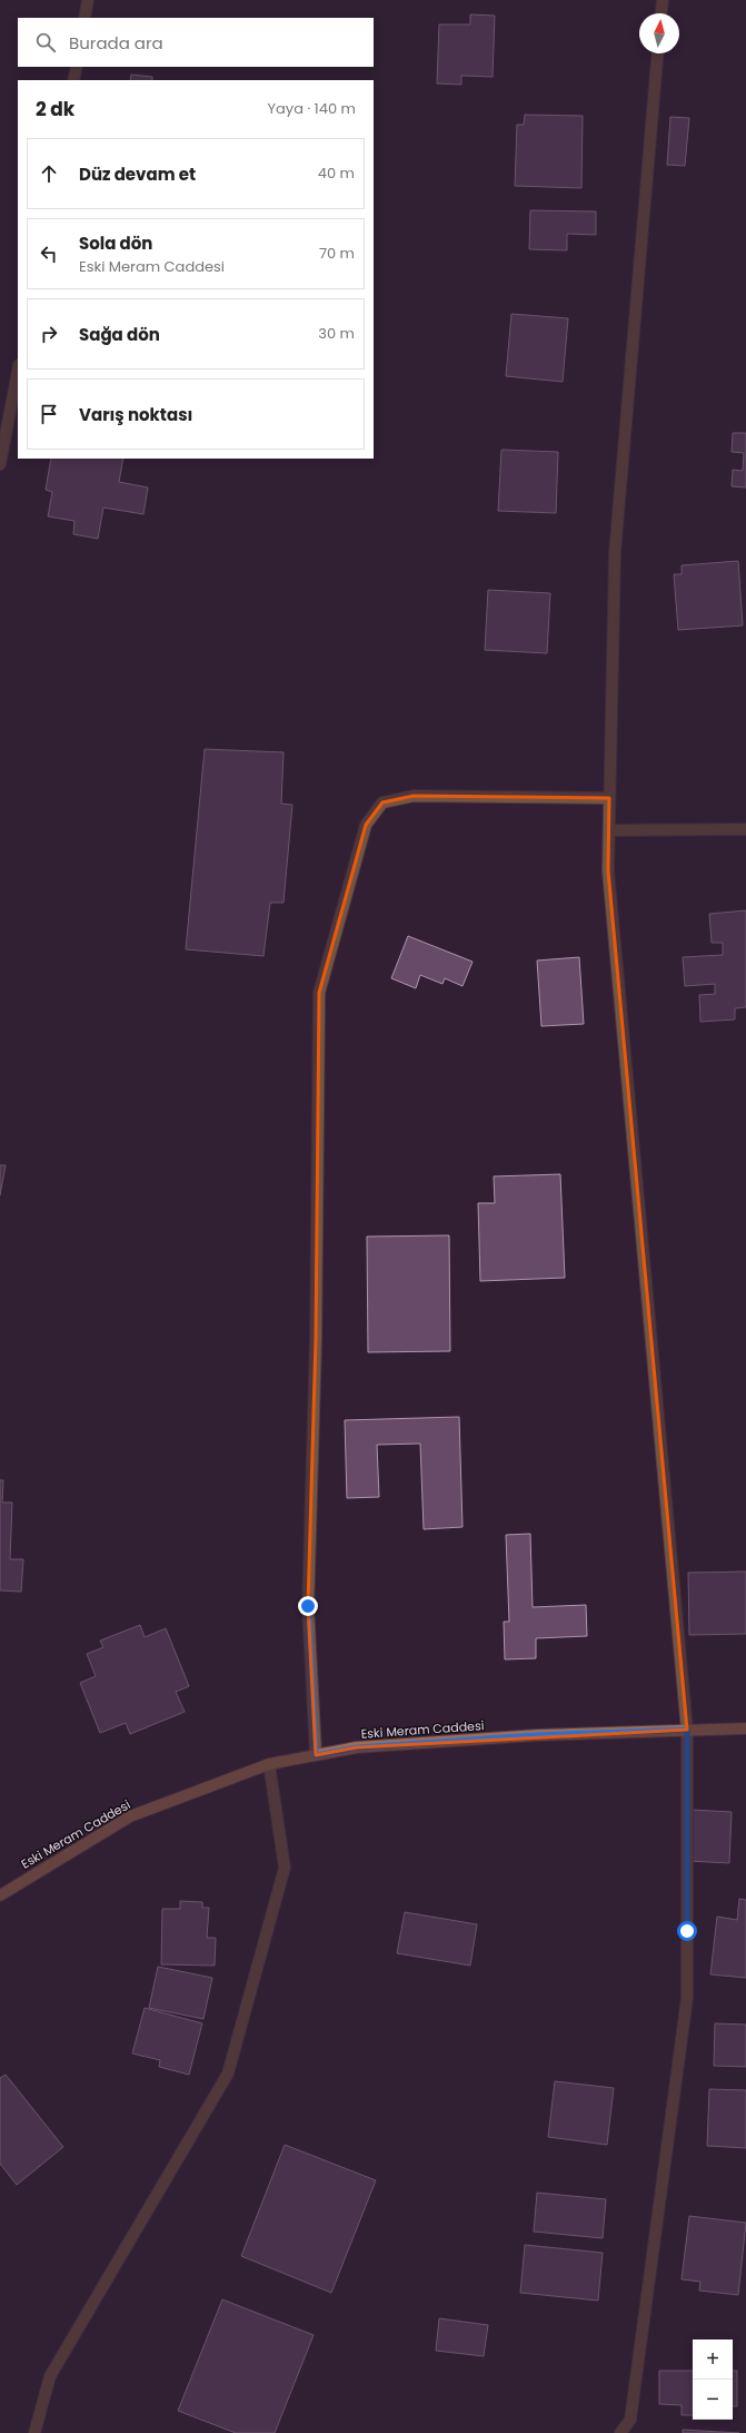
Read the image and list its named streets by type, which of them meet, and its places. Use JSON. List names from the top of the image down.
{
  "streets": {
    "street": ["Eski Meram Caddesi"]
  },
  "north": "top",
  "page": {
    "search": "Burada ara",
    "heading": ["2 dk", "Yaya · 140 m"],
    "list": [
      ["Düz devam et", "40 m"],
      ["Sola dön", "Eski Meram Caddesi", "70 m"],
      ["Sağa dön", "30 m"],
      "Varış noktası"
    ],
    "map_buttons": ["+", "−"]
  }
}
